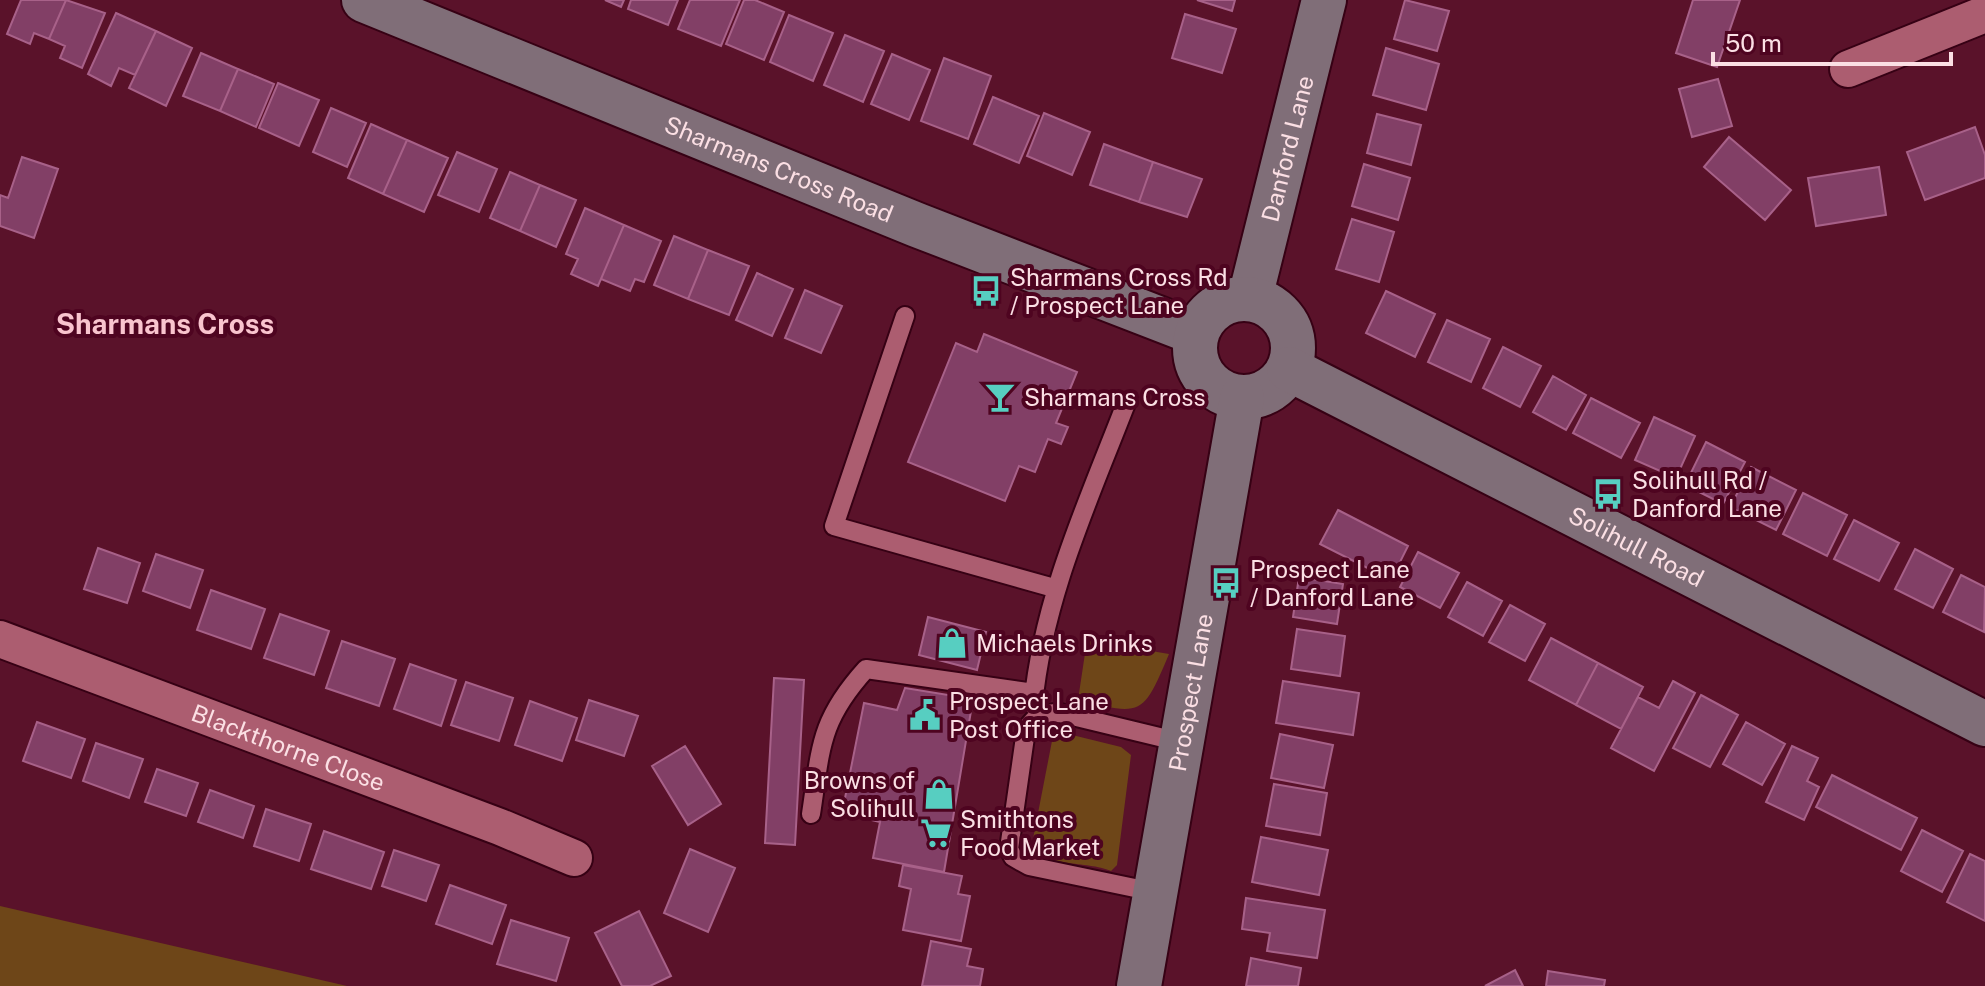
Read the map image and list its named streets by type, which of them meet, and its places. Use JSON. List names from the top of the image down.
{
  "streets": {
    "street": [
      "Danford Lane",
      "Sharmans Cross Road",
      "Solihull Road",
      "Prospect Lane",
      "Blackthorne Close"
    ]
  },
  "crossings": [
    ["Danford Lane", "Sharmans Cross Road"],
    ["Danford Lane", "Solihull Road"],
    ["Danford Lane", "Prospect Lane"],
    ["Sharmans Cross Road", "Solihull Road"],
    ["Sharmans Cross Road", "Prospect Lane"],
    ["Solihull Road", "Prospect Lane"]
  ],
  "districts": ["Sharmans Cross"],
  "places": {
    "bus stop": ["Sharmans Cross Rd / Prospect Lane", "Solihull Rd / Danford Lane", "Prospect Lane / Danford Lane"],
    "bar": ["Sharmans Cross"],
    "shop": ["Michaels Drinks", "Browns of Solihull"],
    "public building": ["Prospect Lane Post Office"],
    "supermarket": ["Smithtons Food Market"]
  },
  "scale_bar": "50 m"
}
